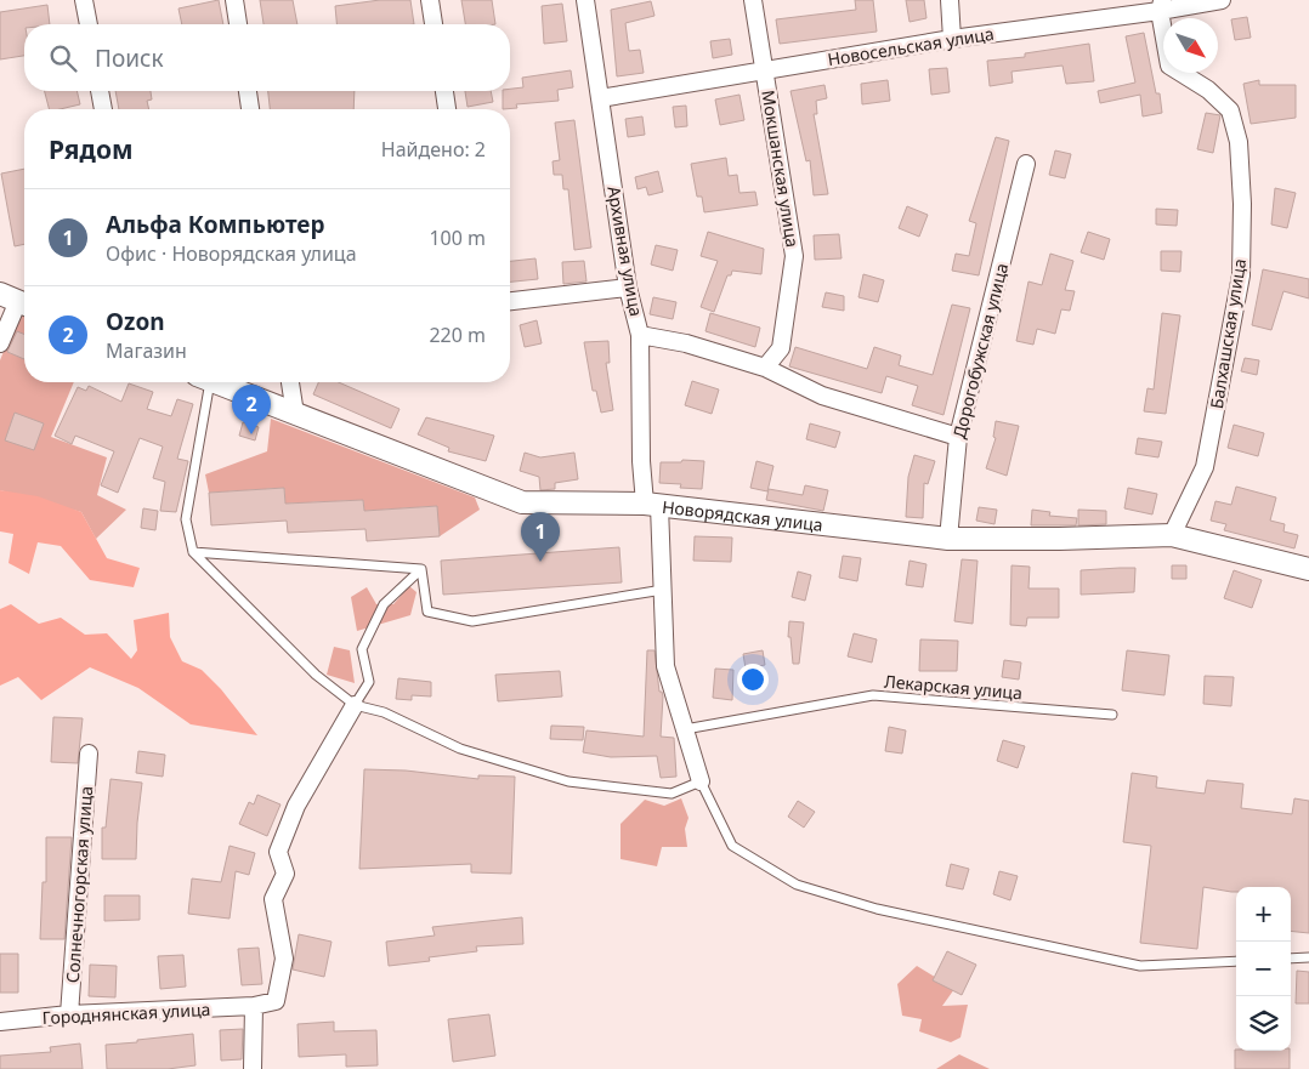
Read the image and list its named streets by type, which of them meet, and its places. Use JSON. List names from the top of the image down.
{
  "streets": {
    "street": [
      "Новосельская улица",
      "Мокшанская улица",
      "Архивная улица",
      "Балхашская улица",
      "Дорогобужская улица",
      "Новорядская улица",
      "Солнечногорская улица",
      "Городнянская улица"
    ],
    "lane": ["Лекарская улица"]
  },
  "crossings": [
    ["Новосельская улица", "Мокшанская улица"],
    ["Новосельская улица", "Архивная улица"],
    ["Новосельская улица", "Балхашская улица"],
    ["Архивная улица", "Новорядская улица"],
    ["Архивная улица", "Лекарская улица"],
    ["Балхашская улица", "Новорядская улица"],
    ["Дорогобужская улица", "Новорядская улица"],
    ["Солнечногорская улица", "Городнянская улица"]
  ],
  "north": "bottom right",
  "page": {
    "search": "Поиск",
    "heading": ["Рядом", "Найдено: 2"],
    "list": [
      {
        "mark": "1",
        "name": "Альфа Компьютер",
        "note": "Офис · Новорядская улица",
        "value": "100 m"
      },
      {
        "mark": "2",
        "name": "Ozon",
        "note": "Магазин",
        "value": "220 m"
      }
    ],
    "pins": ["2", "1"],
    "map_buttons": ["+", "−"]
  }
}
